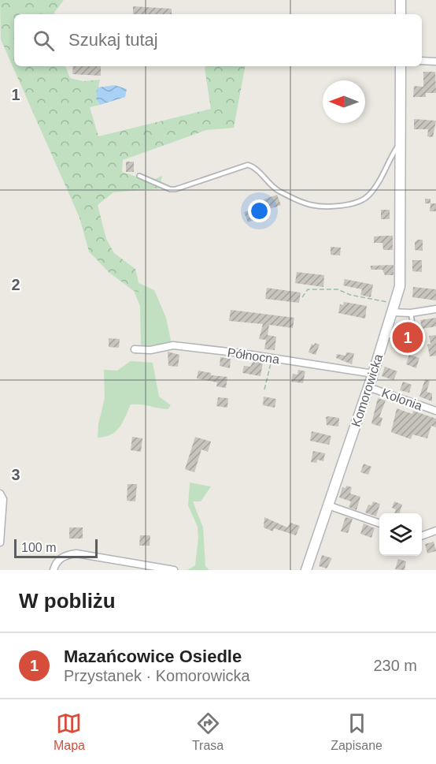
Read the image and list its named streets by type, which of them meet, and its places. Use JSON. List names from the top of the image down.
{
  "streets": {
    "street": ["Północna", "Komorowicka", "Kolonia"]
  },
  "crossings": [
    ["Północna", "Komorowicka"],
    ["Komorowicka", "Kolonia"]
  ],
  "scale_bar": "100 m",
  "north": "left",
  "page": {
    "search": "Szukaj tutaj",
    "pins": "1",
    "scale": "100 m",
    "heading": "W pobliżu",
    "list": [
      {
        "mark": "1",
        "name": "Mazańcowice Osiedle",
        "note": "Przystanek · Komorowicka",
        "value": "230 m"
      }
    ],
    "nav": ["Mapa", "Trasa", "Zapisane"]
  },
  "grid": {
    "rows": ["1", "2", "3"]
  }
}
